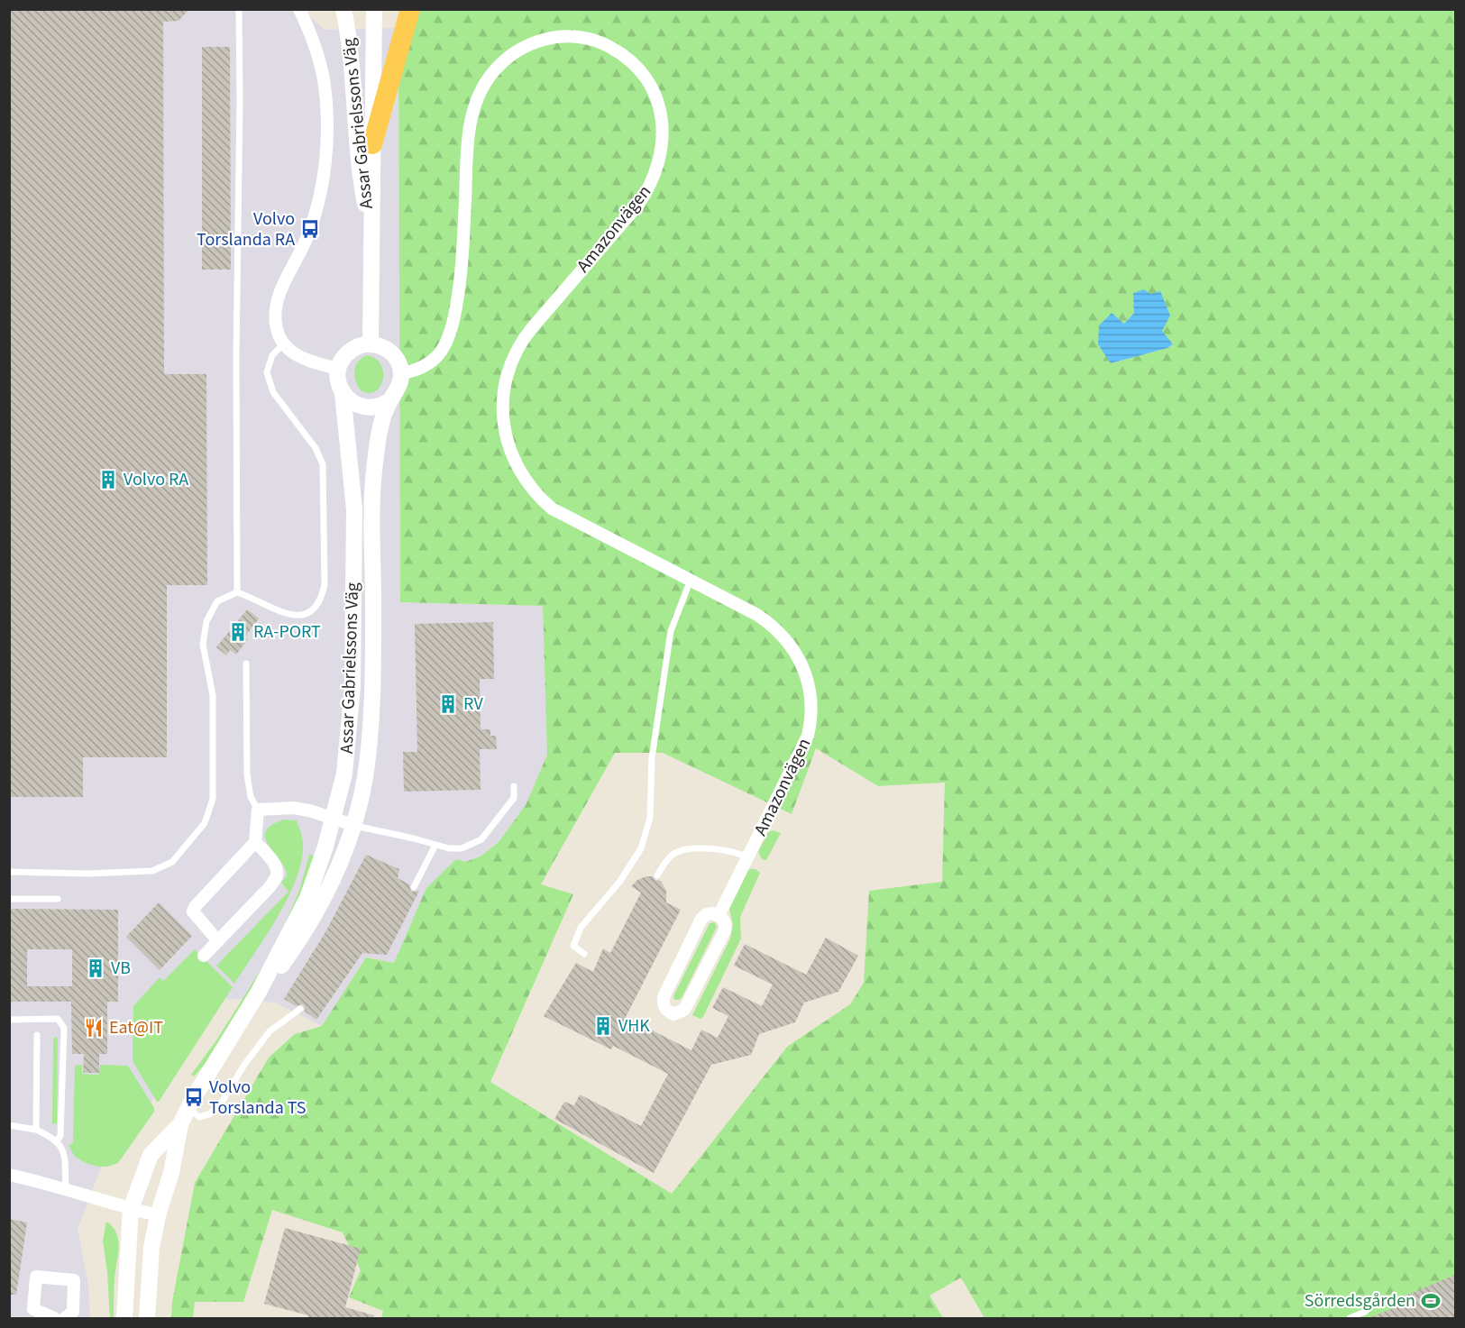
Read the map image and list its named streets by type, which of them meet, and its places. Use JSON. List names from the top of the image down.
{
  "streets": {
    "street": ["Assar Gabrielssons Väg", "Amazonvägen"]
  },
  "crossings": [
    ["Assar Gabrielssons Väg", "Amazonvägen"]
  ],
  "places": {
    "bus stop": ["Volvo Torslanda RA", "Volvo Torslanda TS"],
    "building": [
      "Volvo RA",
      "RA-PORT",
      "RV",
      "VB",
      "VHK"
    ],
    "restaurant": ["Eat@IT"],
    "sports": ["Sörredsgården"]
  }
}
